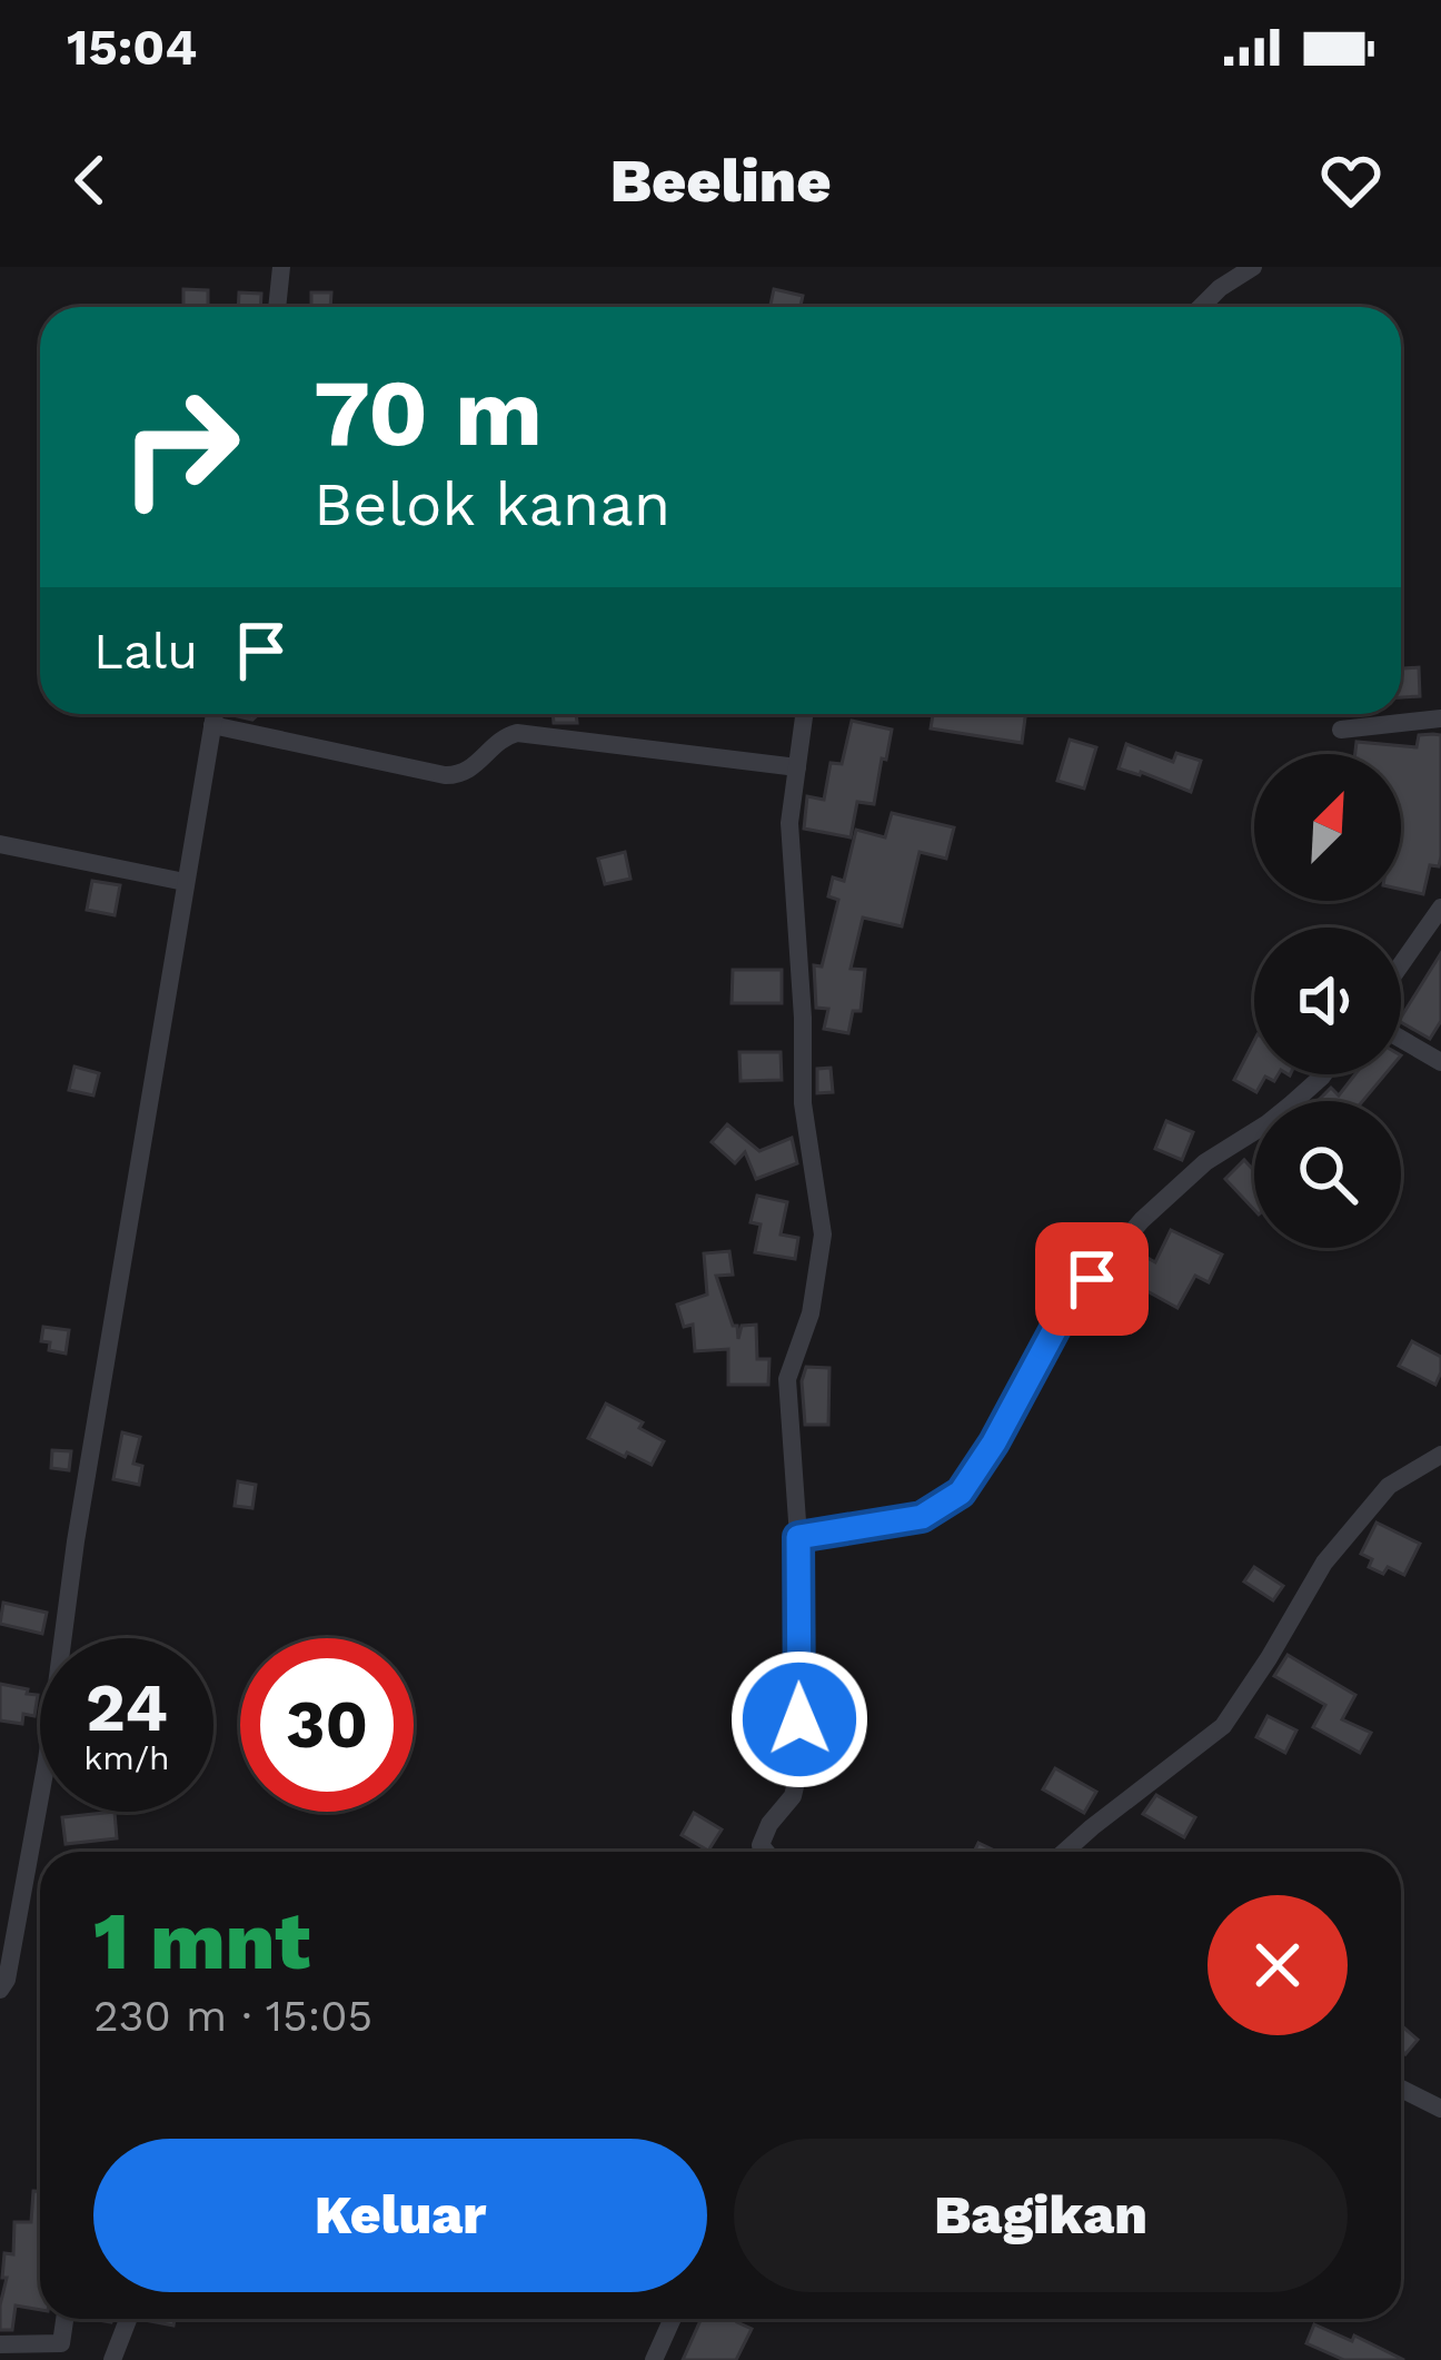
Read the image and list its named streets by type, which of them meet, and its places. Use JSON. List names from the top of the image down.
{
  "north": "top right",
  "page": {
    "status": "15:04",
    "header": "Beeline",
    "turn": ["70 m", "Belok kanan"],
    "then": "Lalu",
    "speed": "24 km/h",
    "limit": "30",
    "heading": ["1 mnt", "230 m · 15:05"],
    "buttons": ["Keluar", "Bagikan"]
  }
}
